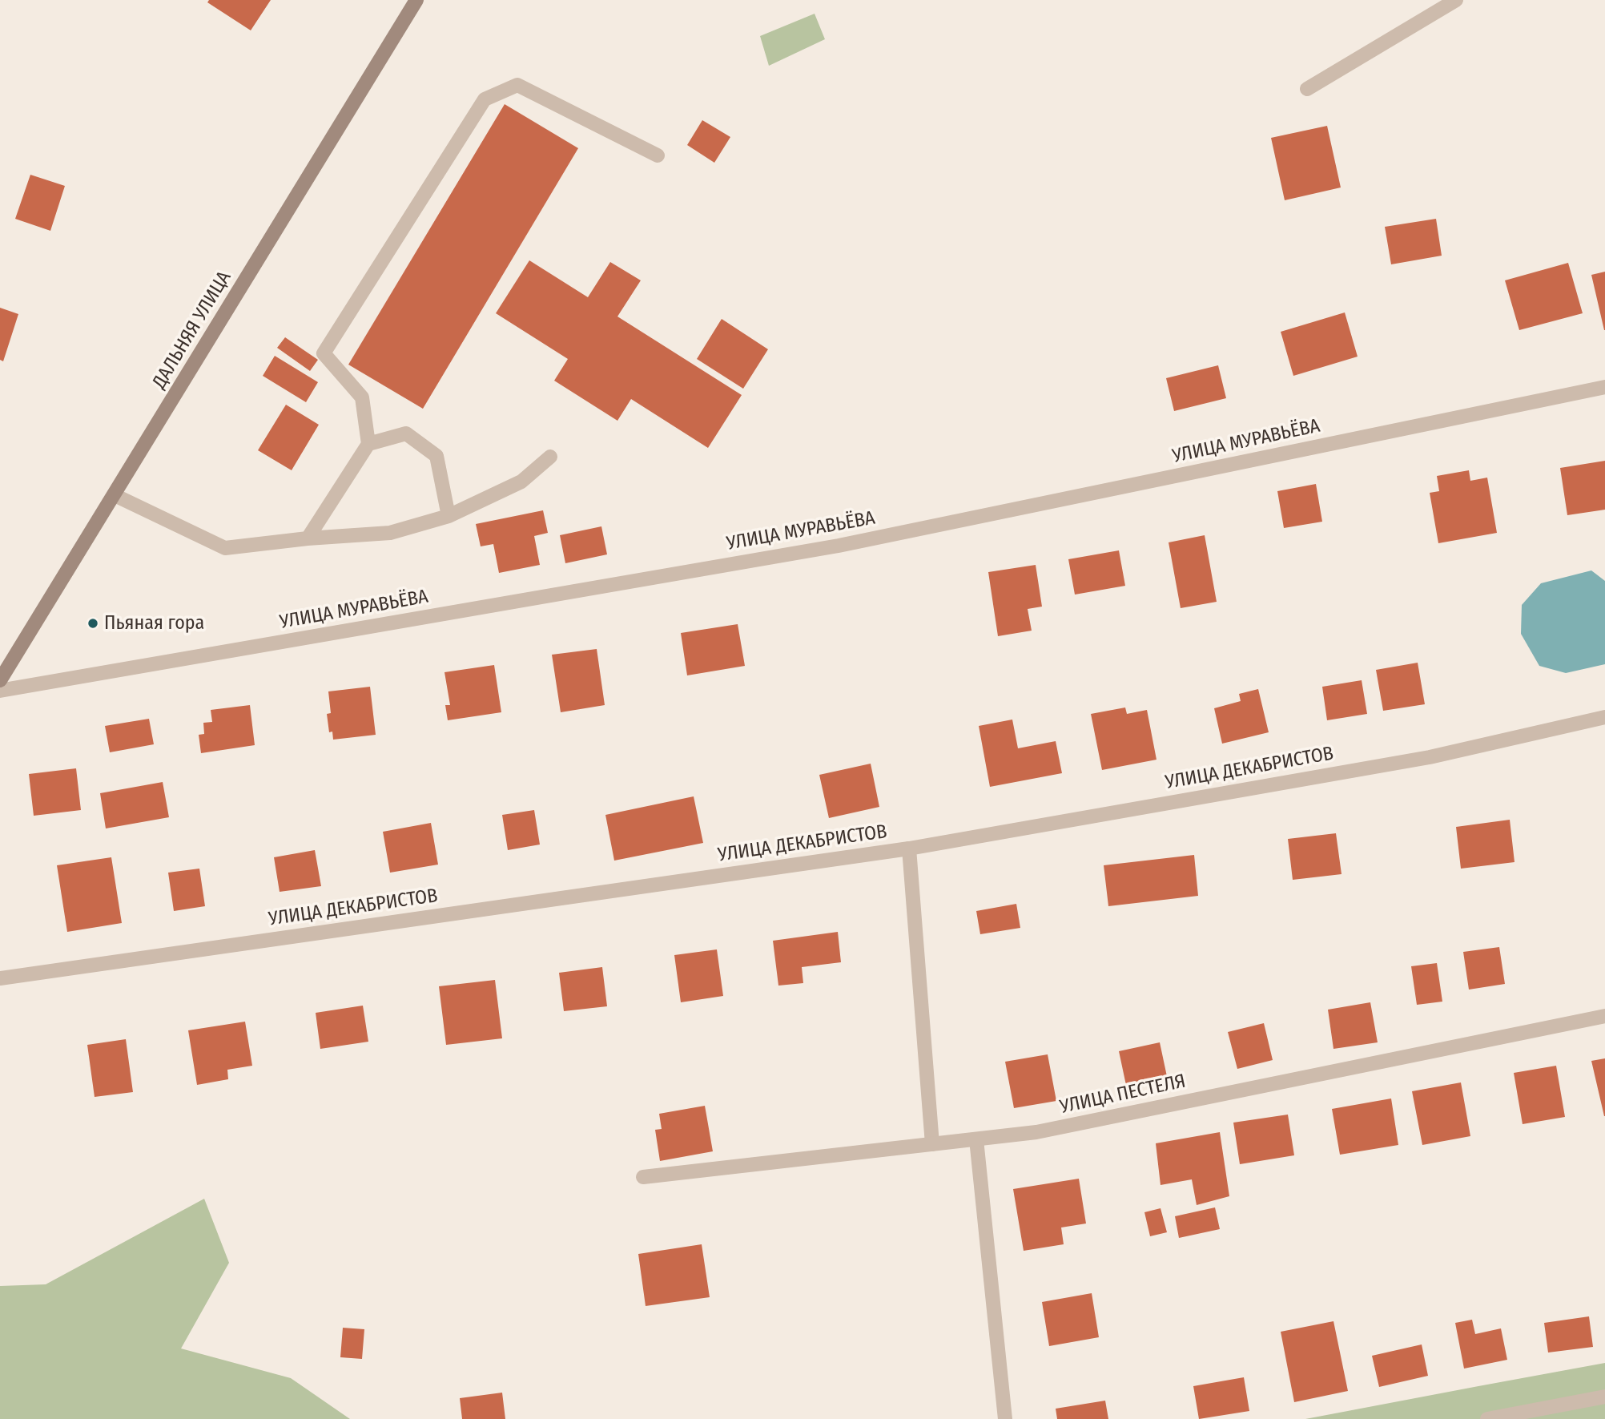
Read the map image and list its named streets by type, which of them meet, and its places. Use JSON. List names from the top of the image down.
{
  "streets": {
    "main road": ["ДАЛЬНЯЯ УЛИЦА"],
    "street": ["УЛИЦА МУРАВЬЁВА", "УЛИЦА ДЕКАБРИСТОВ", "УЛИЦА ПЕСТЕЛЯ"]
  },
  "places": ["Пьяная гора"]
}
